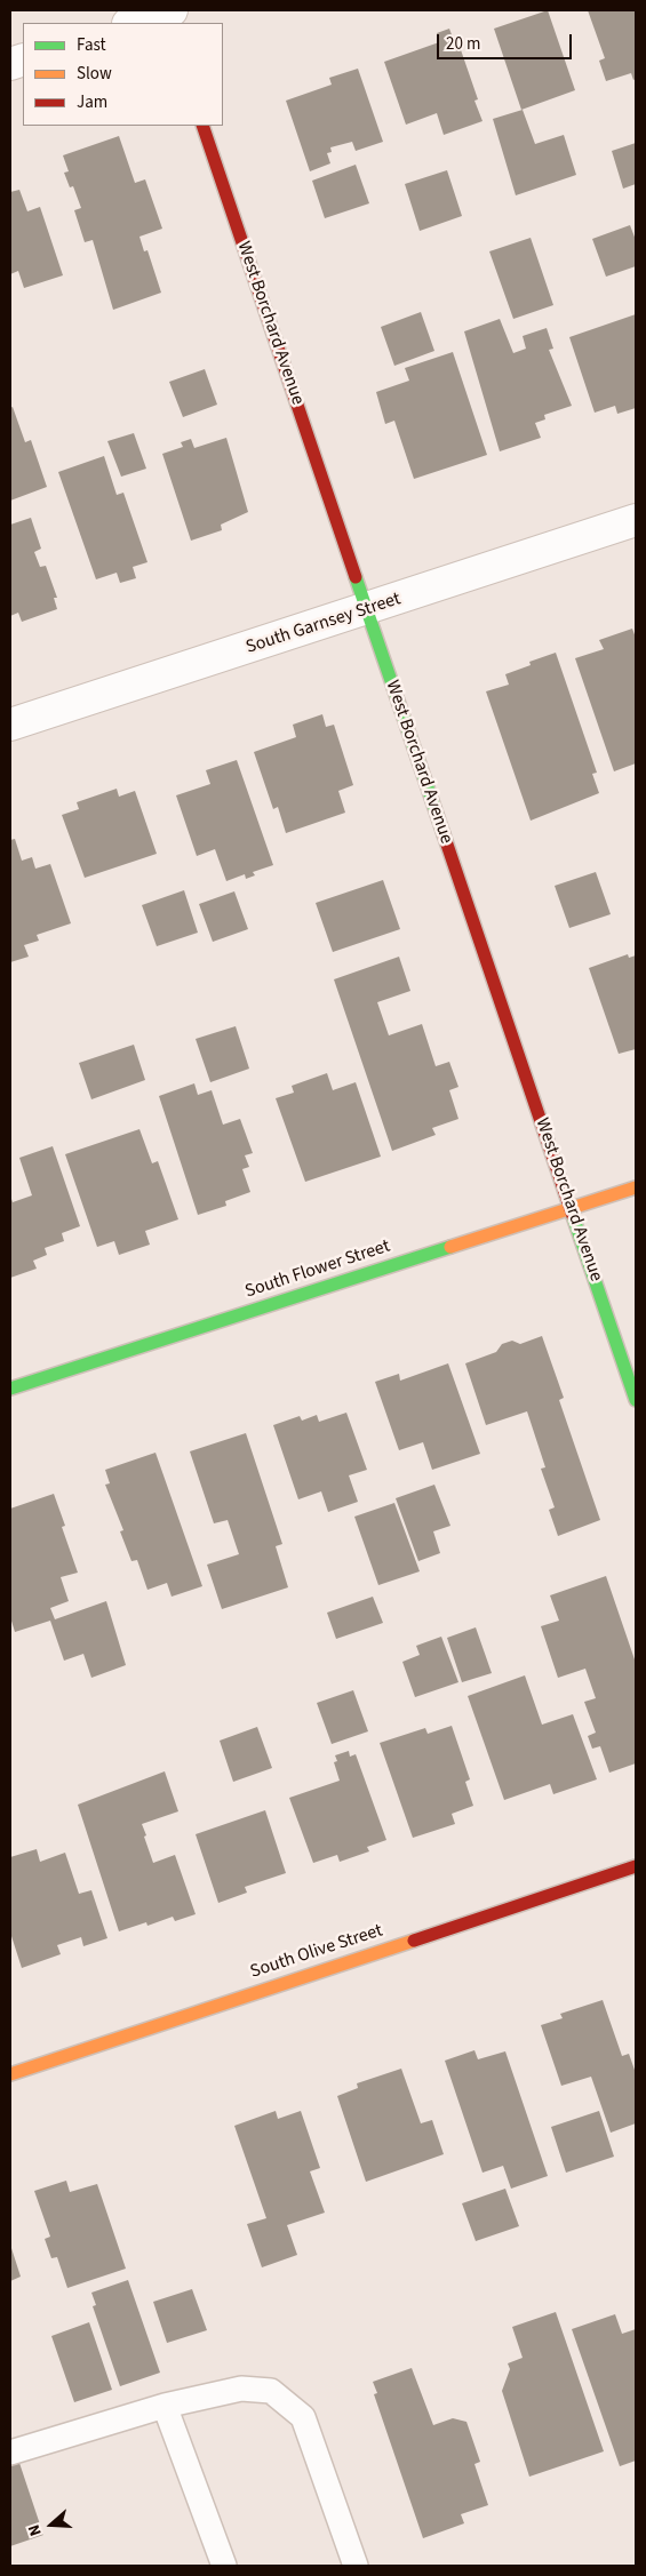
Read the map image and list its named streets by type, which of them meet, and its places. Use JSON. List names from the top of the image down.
{
  "streets": {
    "street": [
      "West Borchard Avenue",
      "South Garnsey Street",
      "South Flower Street",
      "South Olive Street"
    ]
  },
  "crossings": [
    ["West Borchard Avenue", "South Garnsey Street"],
    ["West Borchard Avenue", "South Flower Street"]
  ],
  "legend": ["Fast", "Slow", "Jam"],
  "scale_bar": "20 m",
  "north": "left"
}
